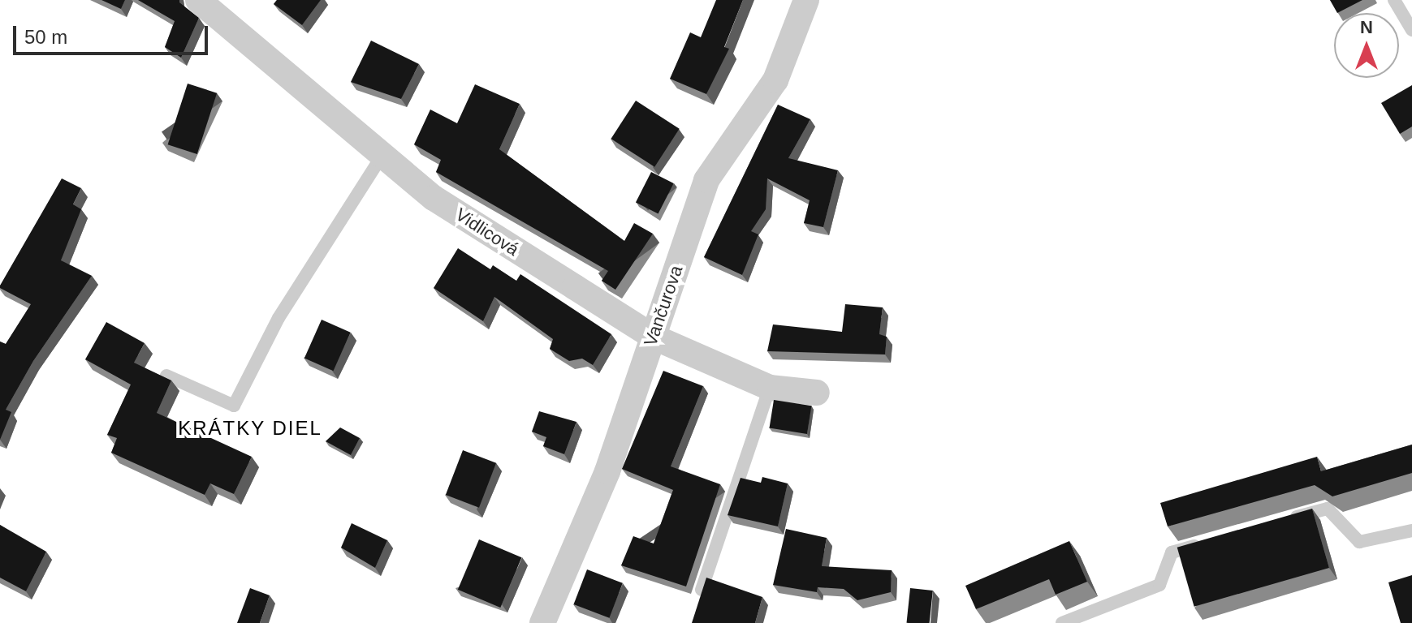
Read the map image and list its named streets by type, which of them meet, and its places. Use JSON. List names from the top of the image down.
{
  "streets": {
    "street": ["Vidlicová", "Vančurova"]
  },
  "crossings": [
    ["Vidlicová", "Vančurova"]
  ],
  "districts": ["KRÁTKY DIEL"],
  "scale_bar": "50 m",
  "north": "top"
}
